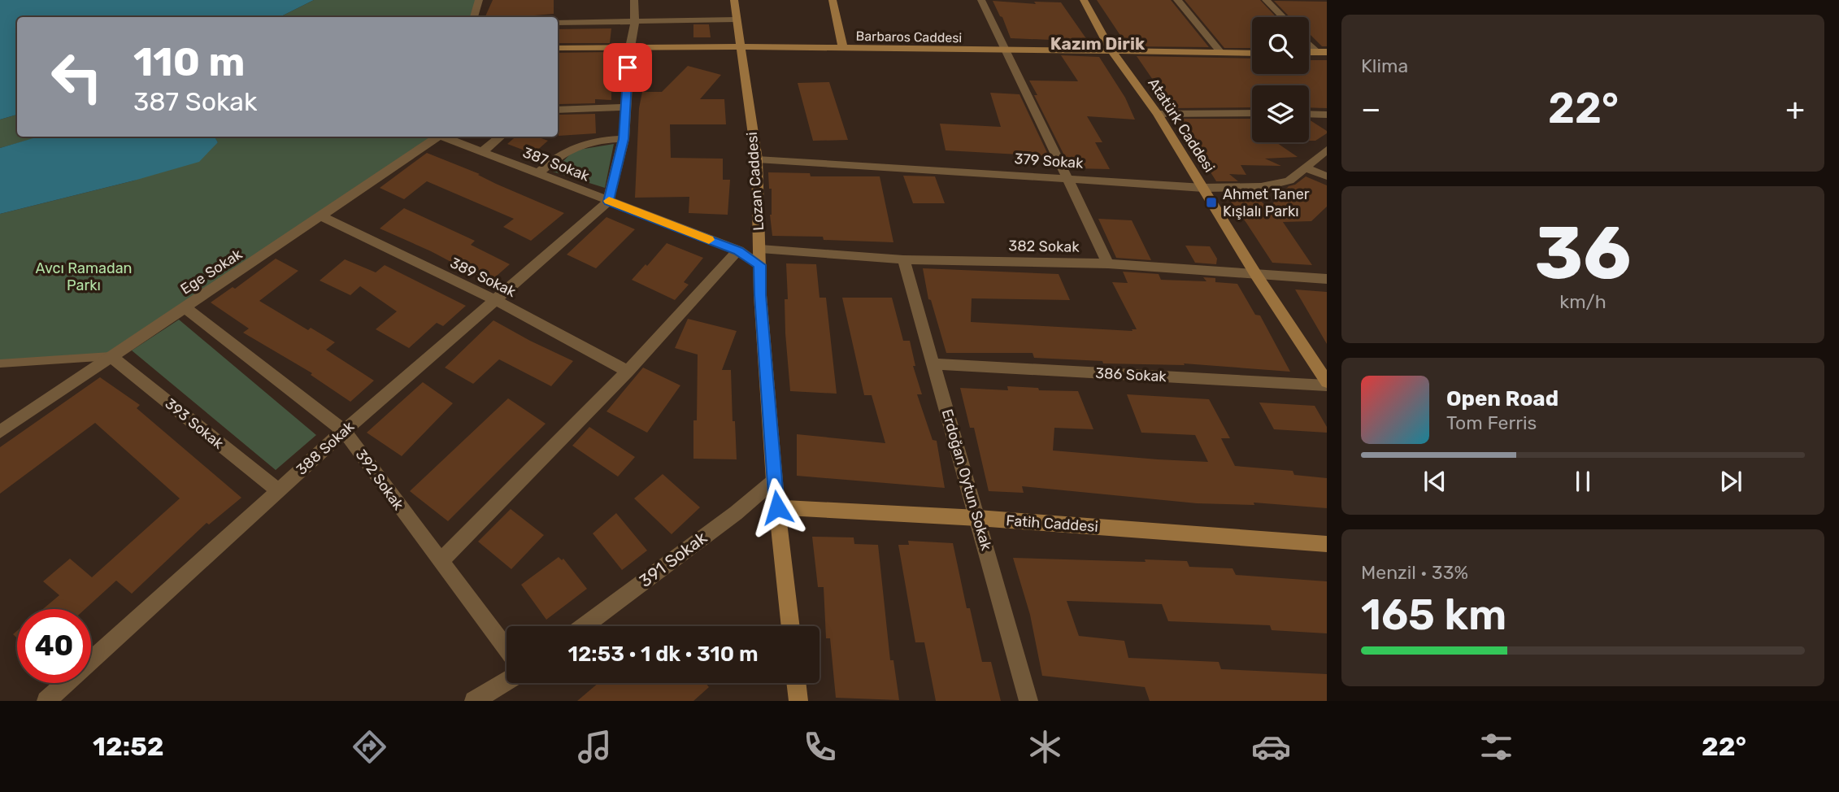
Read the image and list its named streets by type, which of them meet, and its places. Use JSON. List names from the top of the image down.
{
  "streets": {
    "street": [
      "Barbaros Caddesi",
      "Atatürk Caddesi",
      "379 Sokak",
      "387 Sokak",
      "Lozan Caddesi",
      "382 Sokak",
      "Ege Sokak",
      "389 Sokak",
      "386 Sokak",
      "393 Sokak",
      "388 Sokak",
      "392 Sokak",
      "Erdoğan Oytun Sokak",
      "Fatih Caddesi",
      "391 Sokak"
    ]
  },
  "crossings": [
    ["Barbaros Caddesi", "Atatürk Caddesi"],
    ["Barbaros Caddesi", "Lozan Caddesi"],
    ["Atatürk Caddesi", "379 Sokak"],
    ["Atatürk Caddesi", "382 Sokak"],
    ["Atatürk Caddesi", "386 Sokak"],
    ["379 Sokak", "Lozan Caddesi"],
    ["387 Sokak", "Lozan Caddesi"],
    ["387 Sokak", "388 Sokak"],
    ["Lozan Caddesi", "382 Sokak"],
    ["Lozan Caddesi", "Fatih Caddesi"],
    ["Lozan Caddesi", "391 Sokak"],
    ["382 Sokak", "Erdoğan Oytun Sokak"],
    ["Ege Sokak", "389 Sokak"],
    ["Ege Sokak", "393 Sokak"],
    ["Ege Sokak", "392 Sokak"],
    ["389 Sokak", "388 Sokak"],
    ["386 Sokak", "Erdoğan Oytun Sokak"],
    ["393 Sokak", "388 Sokak"],
    ["388 Sokak", "392 Sokak"],
    ["Erdoğan Oytun Sokak", "Fatih Caddesi"]
  ],
  "districts": ["Kazım Dirik"],
  "parks": ["Avcı Ramadan Parkı"],
  "places": {
    "transit": ["Ahmet Taner Kışlalı Parkı"]
  },
  "page": {
    "tile": [
      "Klima",
      ["36", "km/h"],
      ["Menzil · 33%", "165 km"]
    ],
    "turn": ["110 m", "387 Sokak"],
    "heat": ["−", "22°", "+"],
    "song": ["Open Road", "Tom Ferris"],
    "limit": "40",
    "trip": "12:53 · 1 dk · 310 m",
    "tabs": ["12:52", "22°"]
  }
}
